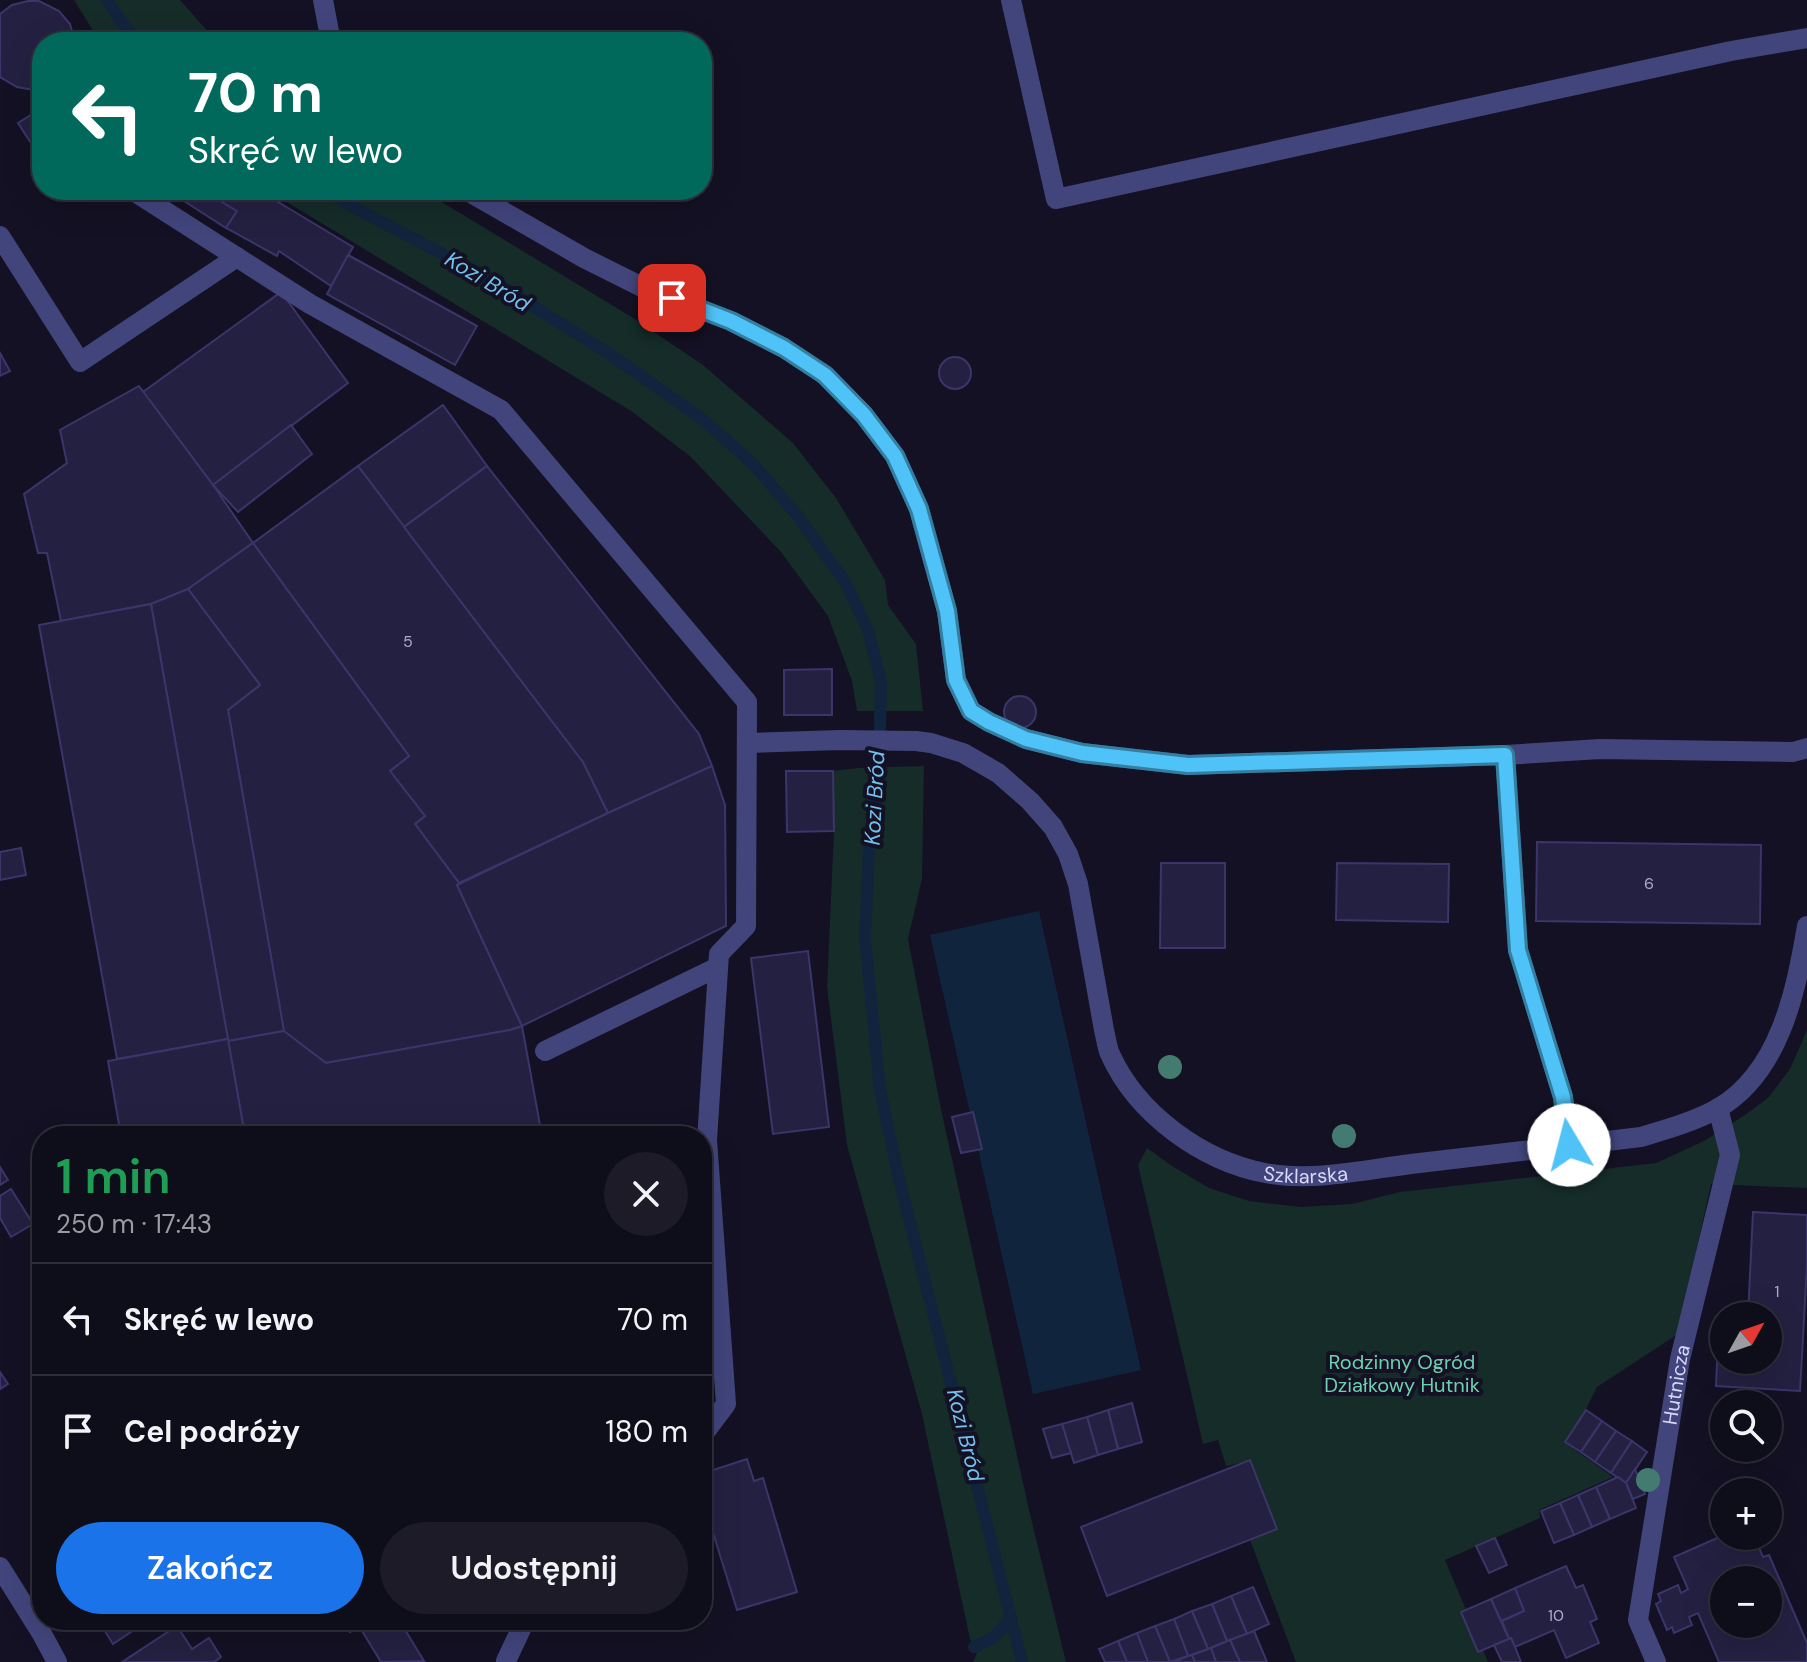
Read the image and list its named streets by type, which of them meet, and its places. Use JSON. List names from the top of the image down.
{
  "streets": {
    "street": ["Szklarska", "Hutnicza"]
  },
  "crossings": [
    ["Szklarska", "Hutnicza"]
  ],
  "water": ["Kozi Bród"],
  "parks": ["Rodzinny Ogród Działkowy Hutnik"],
  "house_numbers": [
    "5",
    "6",
    "1",
    "10"
  ],
  "north": "top right",
  "page": {
    "turn": ["70 m", "Skręć w lewo"],
    "heading": ["1 min", "250 m · 17:43"],
    "list": [
      {
        "name": "Skręć w lewo",
        "value": "70 m"
      },
      {
        "name": "Cel podróży",
        "value": "180 m"
      }
    ],
    "map_buttons": ["+", "−"],
    "buttons": ["Zakończ", "Udostępnij"]
  }
}
